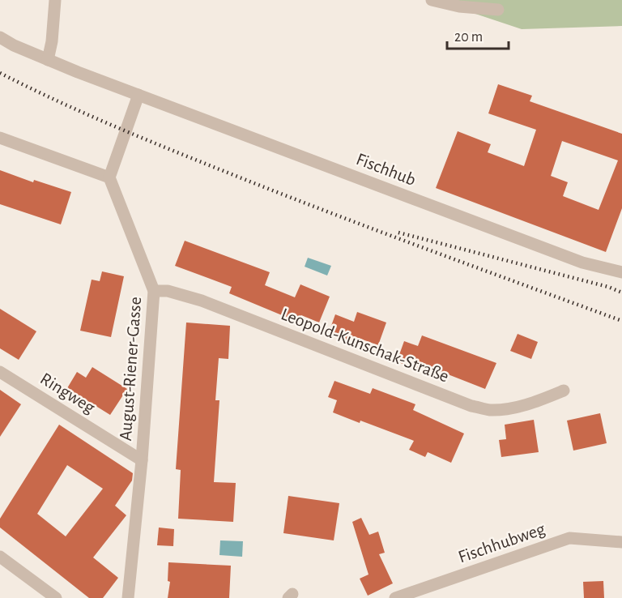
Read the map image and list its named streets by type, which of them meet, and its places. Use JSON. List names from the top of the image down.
{
  "streets": {
    "street": [
      "Fischhub",
      "Leopold-Kunschak-Straße",
      "August-Riener-Gasse",
      "Ringweg",
      "Fischhubweg"
    ]
  },
  "crossings": [
    ["Leopold-Kunschak-Straße", "August-Riener-Gasse"],
    ["August-Riener-Gasse", "Ringweg"]
  ],
  "scale_bar": "20 m"
}
